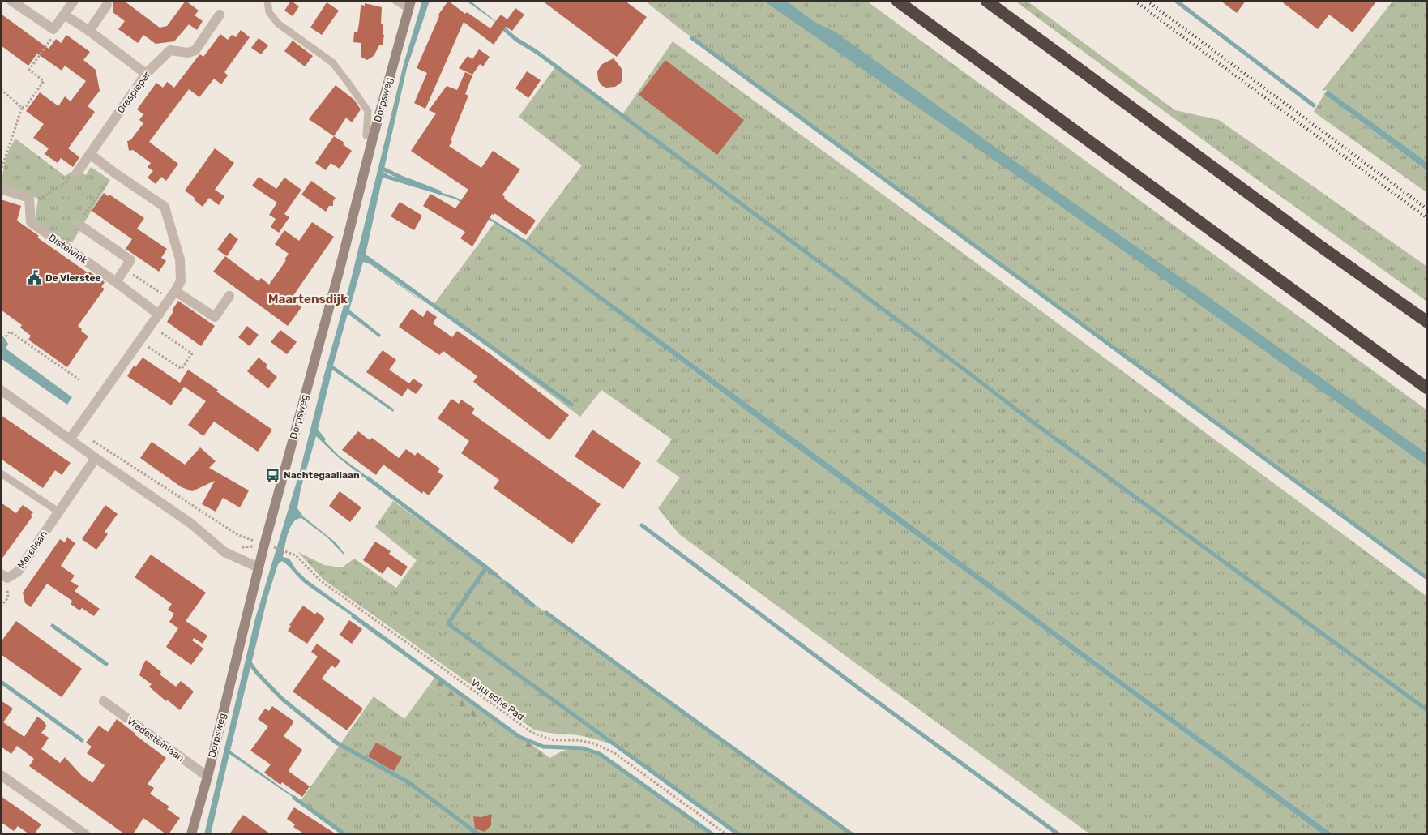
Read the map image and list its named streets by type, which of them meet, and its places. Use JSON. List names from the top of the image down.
{
  "streets": {
    "street": [
      "Graspieper",
      "Dorpsweg",
      "Distelvink",
      "Merellaan",
      "Vredesteinlaan"
    ],
    "path": ["Vuursche Pad"]
  },
  "crossings": [
    ["Dorpsweg", "Vredesteinlaan"]
  ],
  "districts": ["Maartensdijk"],
  "places": {
    "public building": ["De Vierstee"],
    "bus stop": ["Nachtegaallaan"]
  }
}
